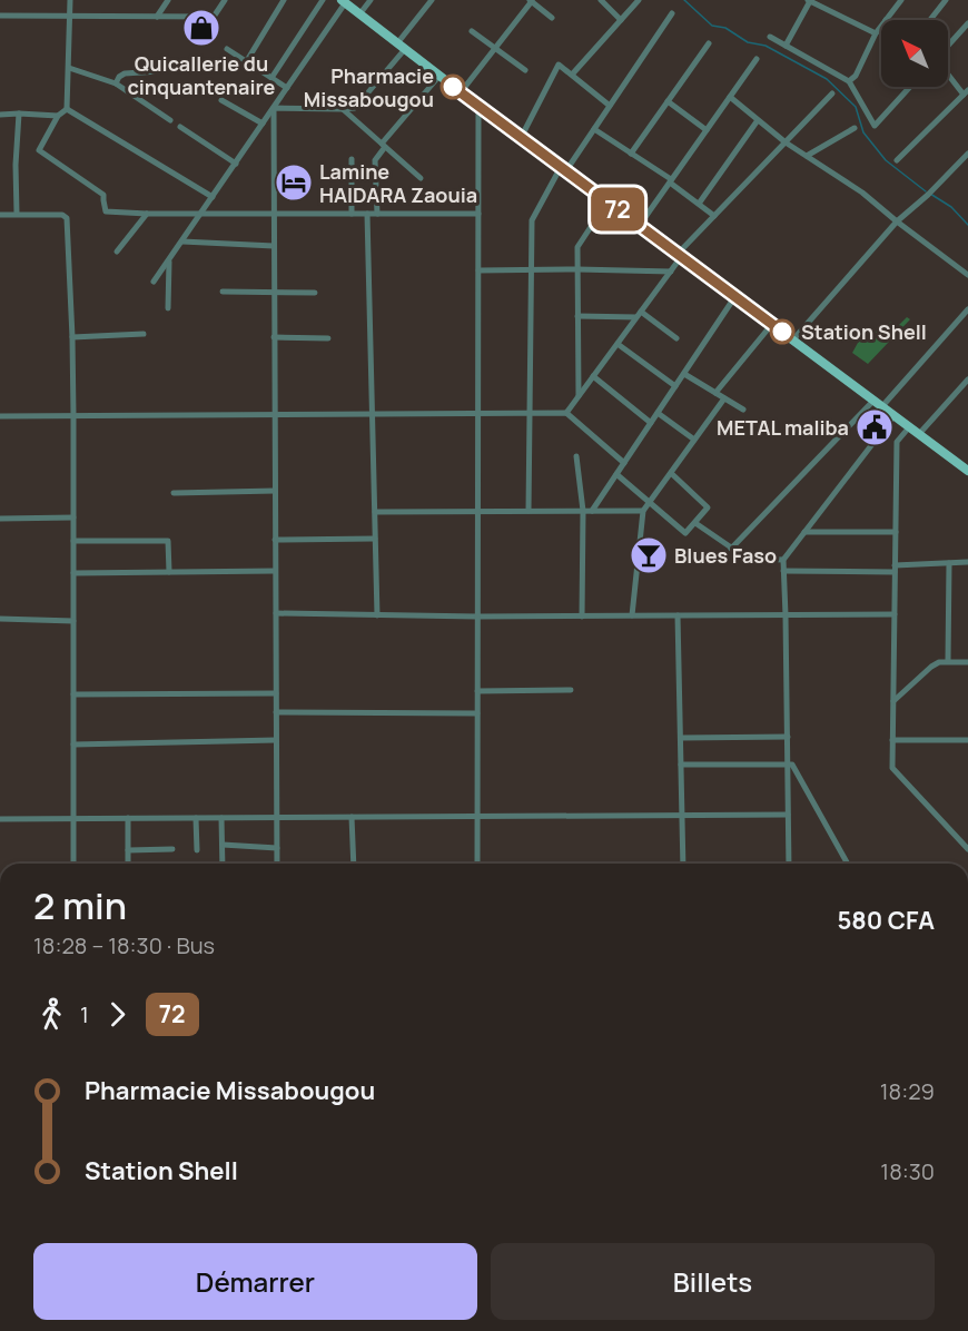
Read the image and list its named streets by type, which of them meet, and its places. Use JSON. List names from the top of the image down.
{
  "places": {
    "shop": ["Quicallerie du cinquantenaire"],
    "other": ["Pharmacie Missabougou", "Station Shell"],
    "hotel": ["Lamine HAIDARA Zaouia"],
    "public building": ["METAL maliba"],
    "bar": ["Blues Faso"]
  },
  "lines": ["bus line 72"],
  "north": "top left",
  "page": {
    "on_map": "72",
    "heading": ["2 min", "18:28 – 18:30 · Bus", "580 CFA"],
    "legs": ["1", "72"],
    "list": [
      {
        "name": "Pharmacie Missabougou",
        "value": "18:29"
      },
      {
        "name": "Station Shell",
        "value": "18:30"
      }
    ],
    "buttons": ["Démarrer", "Billets"]
  }
}
